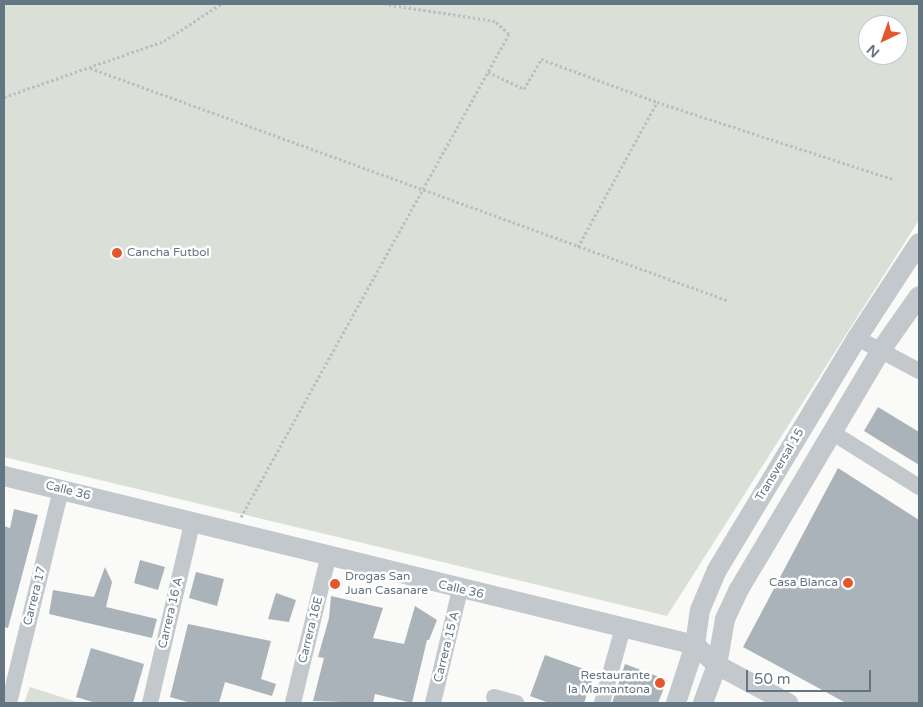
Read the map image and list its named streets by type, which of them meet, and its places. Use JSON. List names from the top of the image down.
{
  "streets": {
    "street": [
      "Transversal 15",
      "Calle 36",
      "Carrera 17",
      "Carrera 16 A",
      "Carrera 16E",
      "Carrera 15 A"
    ]
  },
  "crossings": [
    ["Transversal 15", "Calle 36"],
    ["Calle 36", "Carrera 17"],
    ["Calle 36", "Carrera 16 A"],
    ["Calle 36", "Carrera 16E"],
    ["Calle 36", "Carrera 15 A"]
  ],
  "places": [
    "Cancha Futbol",
    "Casa Blanca",
    "Drogas San Juan Casanare",
    "Restaurante la Mamantona"
  ],
  "scale_bar": "50 m",
  "north": "bottom left"
}
